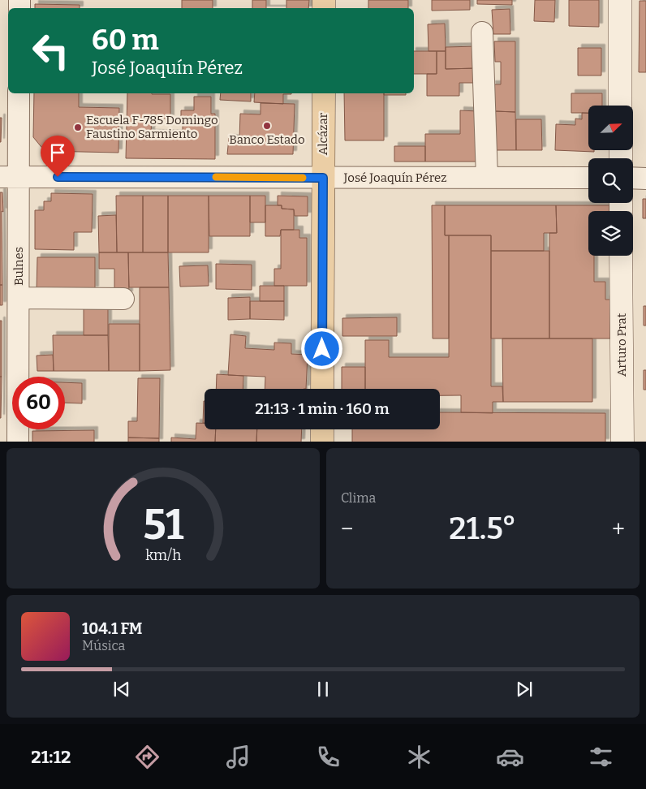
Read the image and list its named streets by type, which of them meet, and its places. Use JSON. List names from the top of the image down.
{
  "streets": {
    "main road": ["Alcázar", "Arturo Prat"],
    "street": ["José Joaquín Pérez", "Bulnes"]
  },
  "crossings": [
    ["Alcázar", "José Joaquín Pérez"],
    ["José Joaquín Pérez", "Bulnes"]
  ],
  "places": ["Banco Estado", "Escuela F-785 Domingo Faustino Sarmiento"],
  "north": "top right",
  "page": {
    "turn": ["60 m", "José Joaquín Pérez"],
    "limit": "60",
    "trip": "21:13 · 1 min · 160 m",
    "tile": "Clima",
    "heat": ["−", "21.5°", "+"],
    "song": ["104.1 FM", "Música"],
    "tabs": "21:12",
    "gauge": ["51", "km/h"]
  }
}
